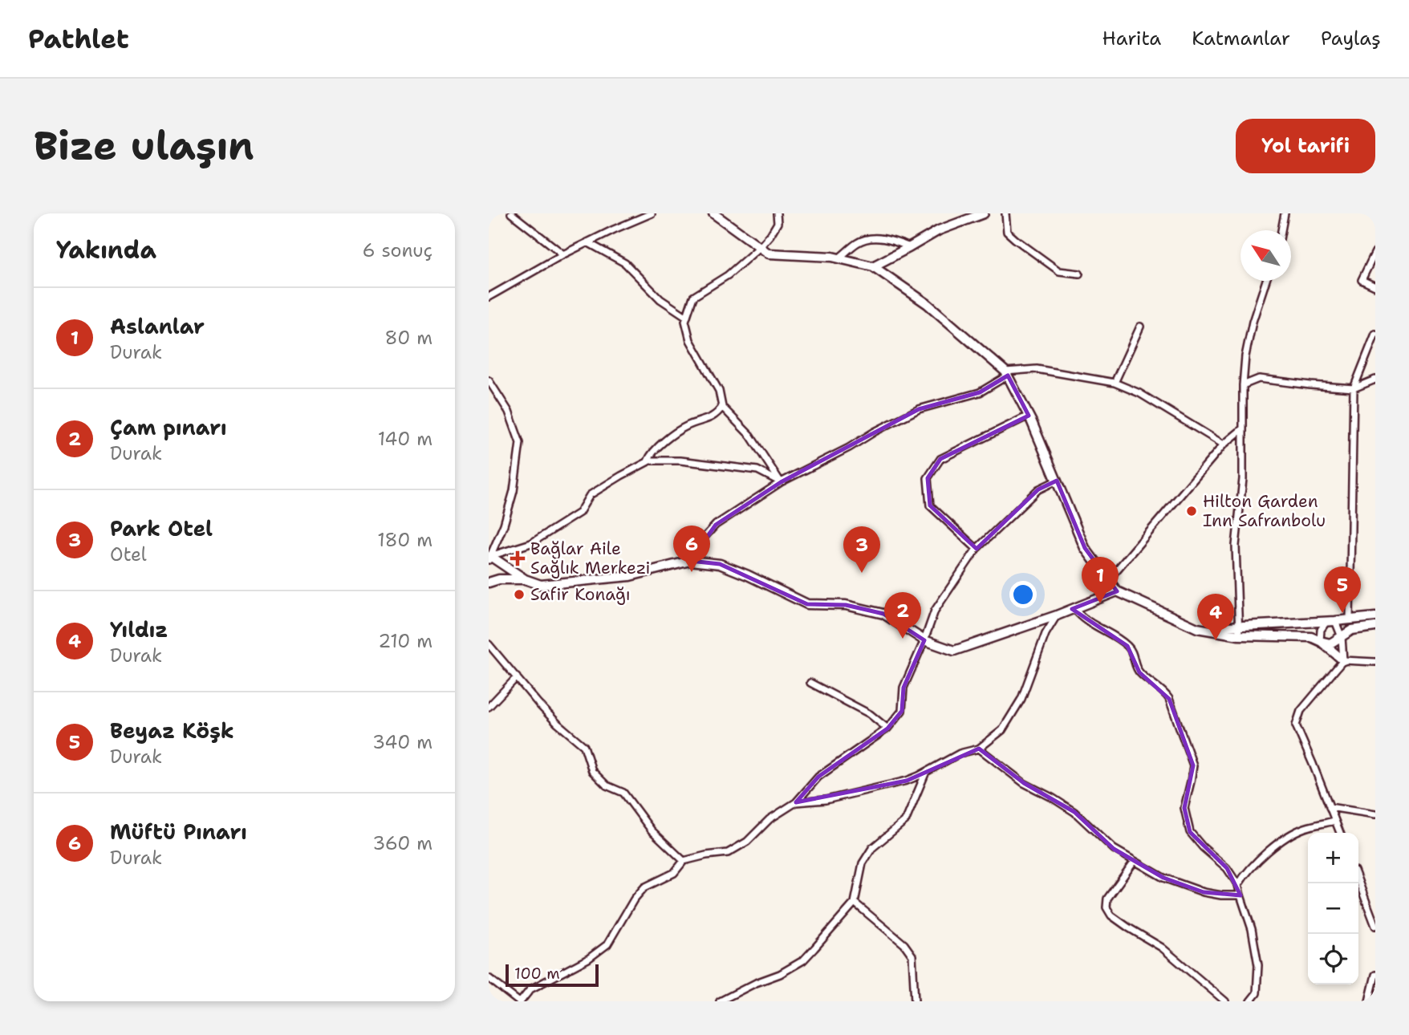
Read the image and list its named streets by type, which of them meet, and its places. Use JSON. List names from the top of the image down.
{
  "places": {
    "other": ["Hilton Garden Inn Safranbolu", "Safir Konağı"],
    "health": ["Bağlar Aile Sağlık Merkezi"]
  },
  "scale_bar": "100 m",
  "north": "top left",
  "page": {
    "header": "Pathlet",
    "nav": ["Harita", "Katmanlar", "Paylaş"],
    "buttons": "Yol tarifi",
    "title": "Bize ulaşın",
    "heading": ["Yakında", "6 sonuç"],
    "list": [
      {
        "mark": "1",
        "name": "Aslanlar",
        "note": "Durak",
        "value": "80 m"
      },
      {
        "mark": "2",
        "name": "Çam pınarı",
        "note": "Durak",
        "value": "140 m"
      },
      {
        "mark": "3",
        "name": "Park Otel",
        "note": "Otel",
        "value": "180 m"
      },
      {
        "mark": "4",
        "name": "Yıldız",
        "note": "Durak",
        "value": "210 m"
      },
      {
        "mark": "5",
        "name": "Beyaz Köşk",
        "note": "Durak",
        "value": "340 m"
      },
      {
        "mark": "6",
        "name": "Müftü Pınarı",
        "note": "Durak",
        "value": "360 m"
      }
    ],
    "pins": [
      "6",
      "3",
      "1",
      "5",
      "2",
      "4"
    ],
    "map_buttons": ["+", "−"],
    "scale": "100 m"
  }
}
